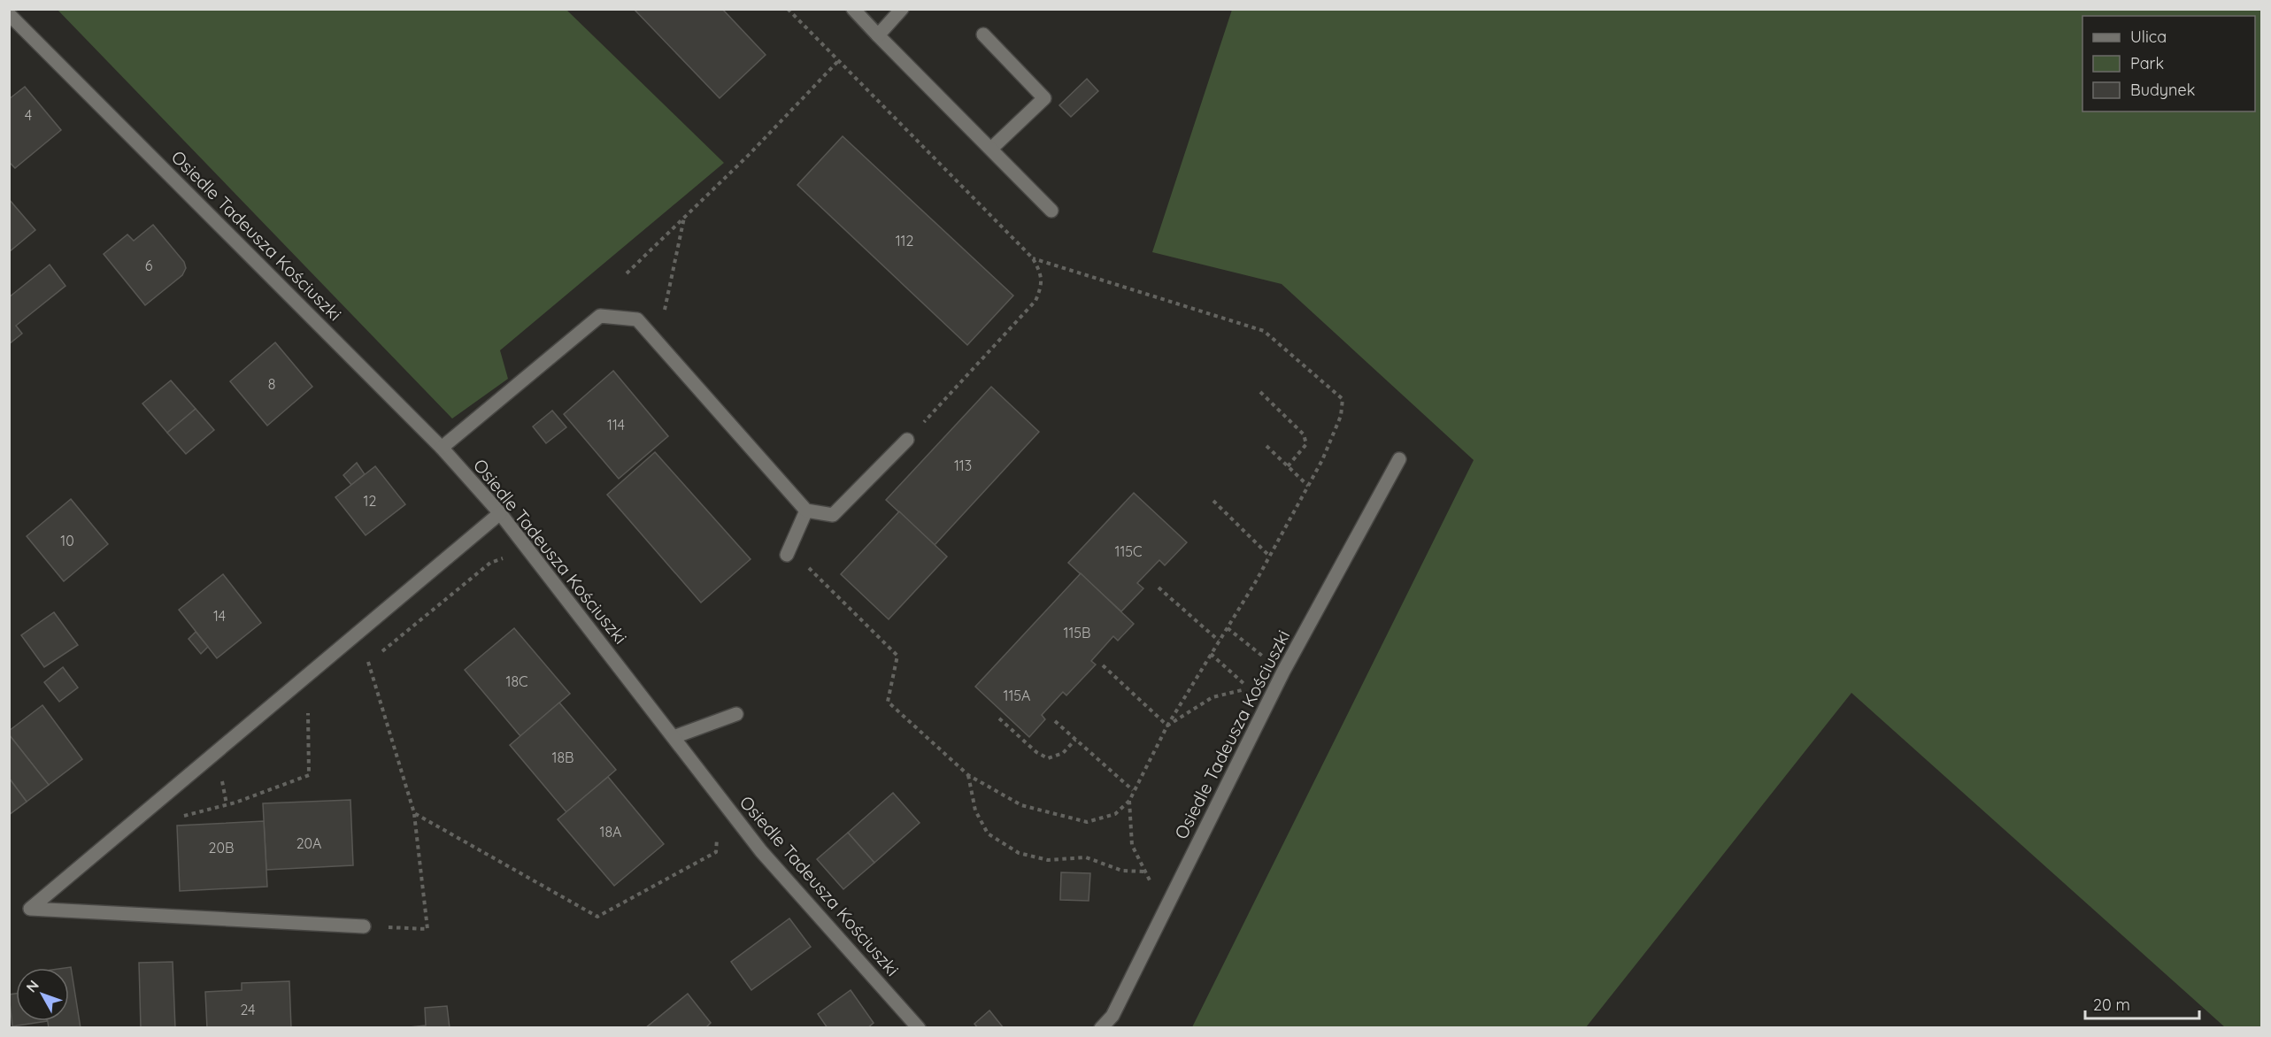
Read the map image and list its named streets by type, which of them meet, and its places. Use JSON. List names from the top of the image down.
{
  "streets": {
    "street": ["Osiedle Tadeusza Kościuszki"]
  },
  "house_numbers": [
    "4",
    "112",
    "6",
    "8",
    "114",
    "113",
    "12",
    "10",
    "115C",
    "14",
    "115B",
    "18C",
    "115A",
    "18B",
    "18A",
    "20A",
    "20B",
    "24"
  ],
  "legend": ["Ulica", "Park", "Budynek"],
  "scale_bar": "20 m",
  "north": "top left"
}
